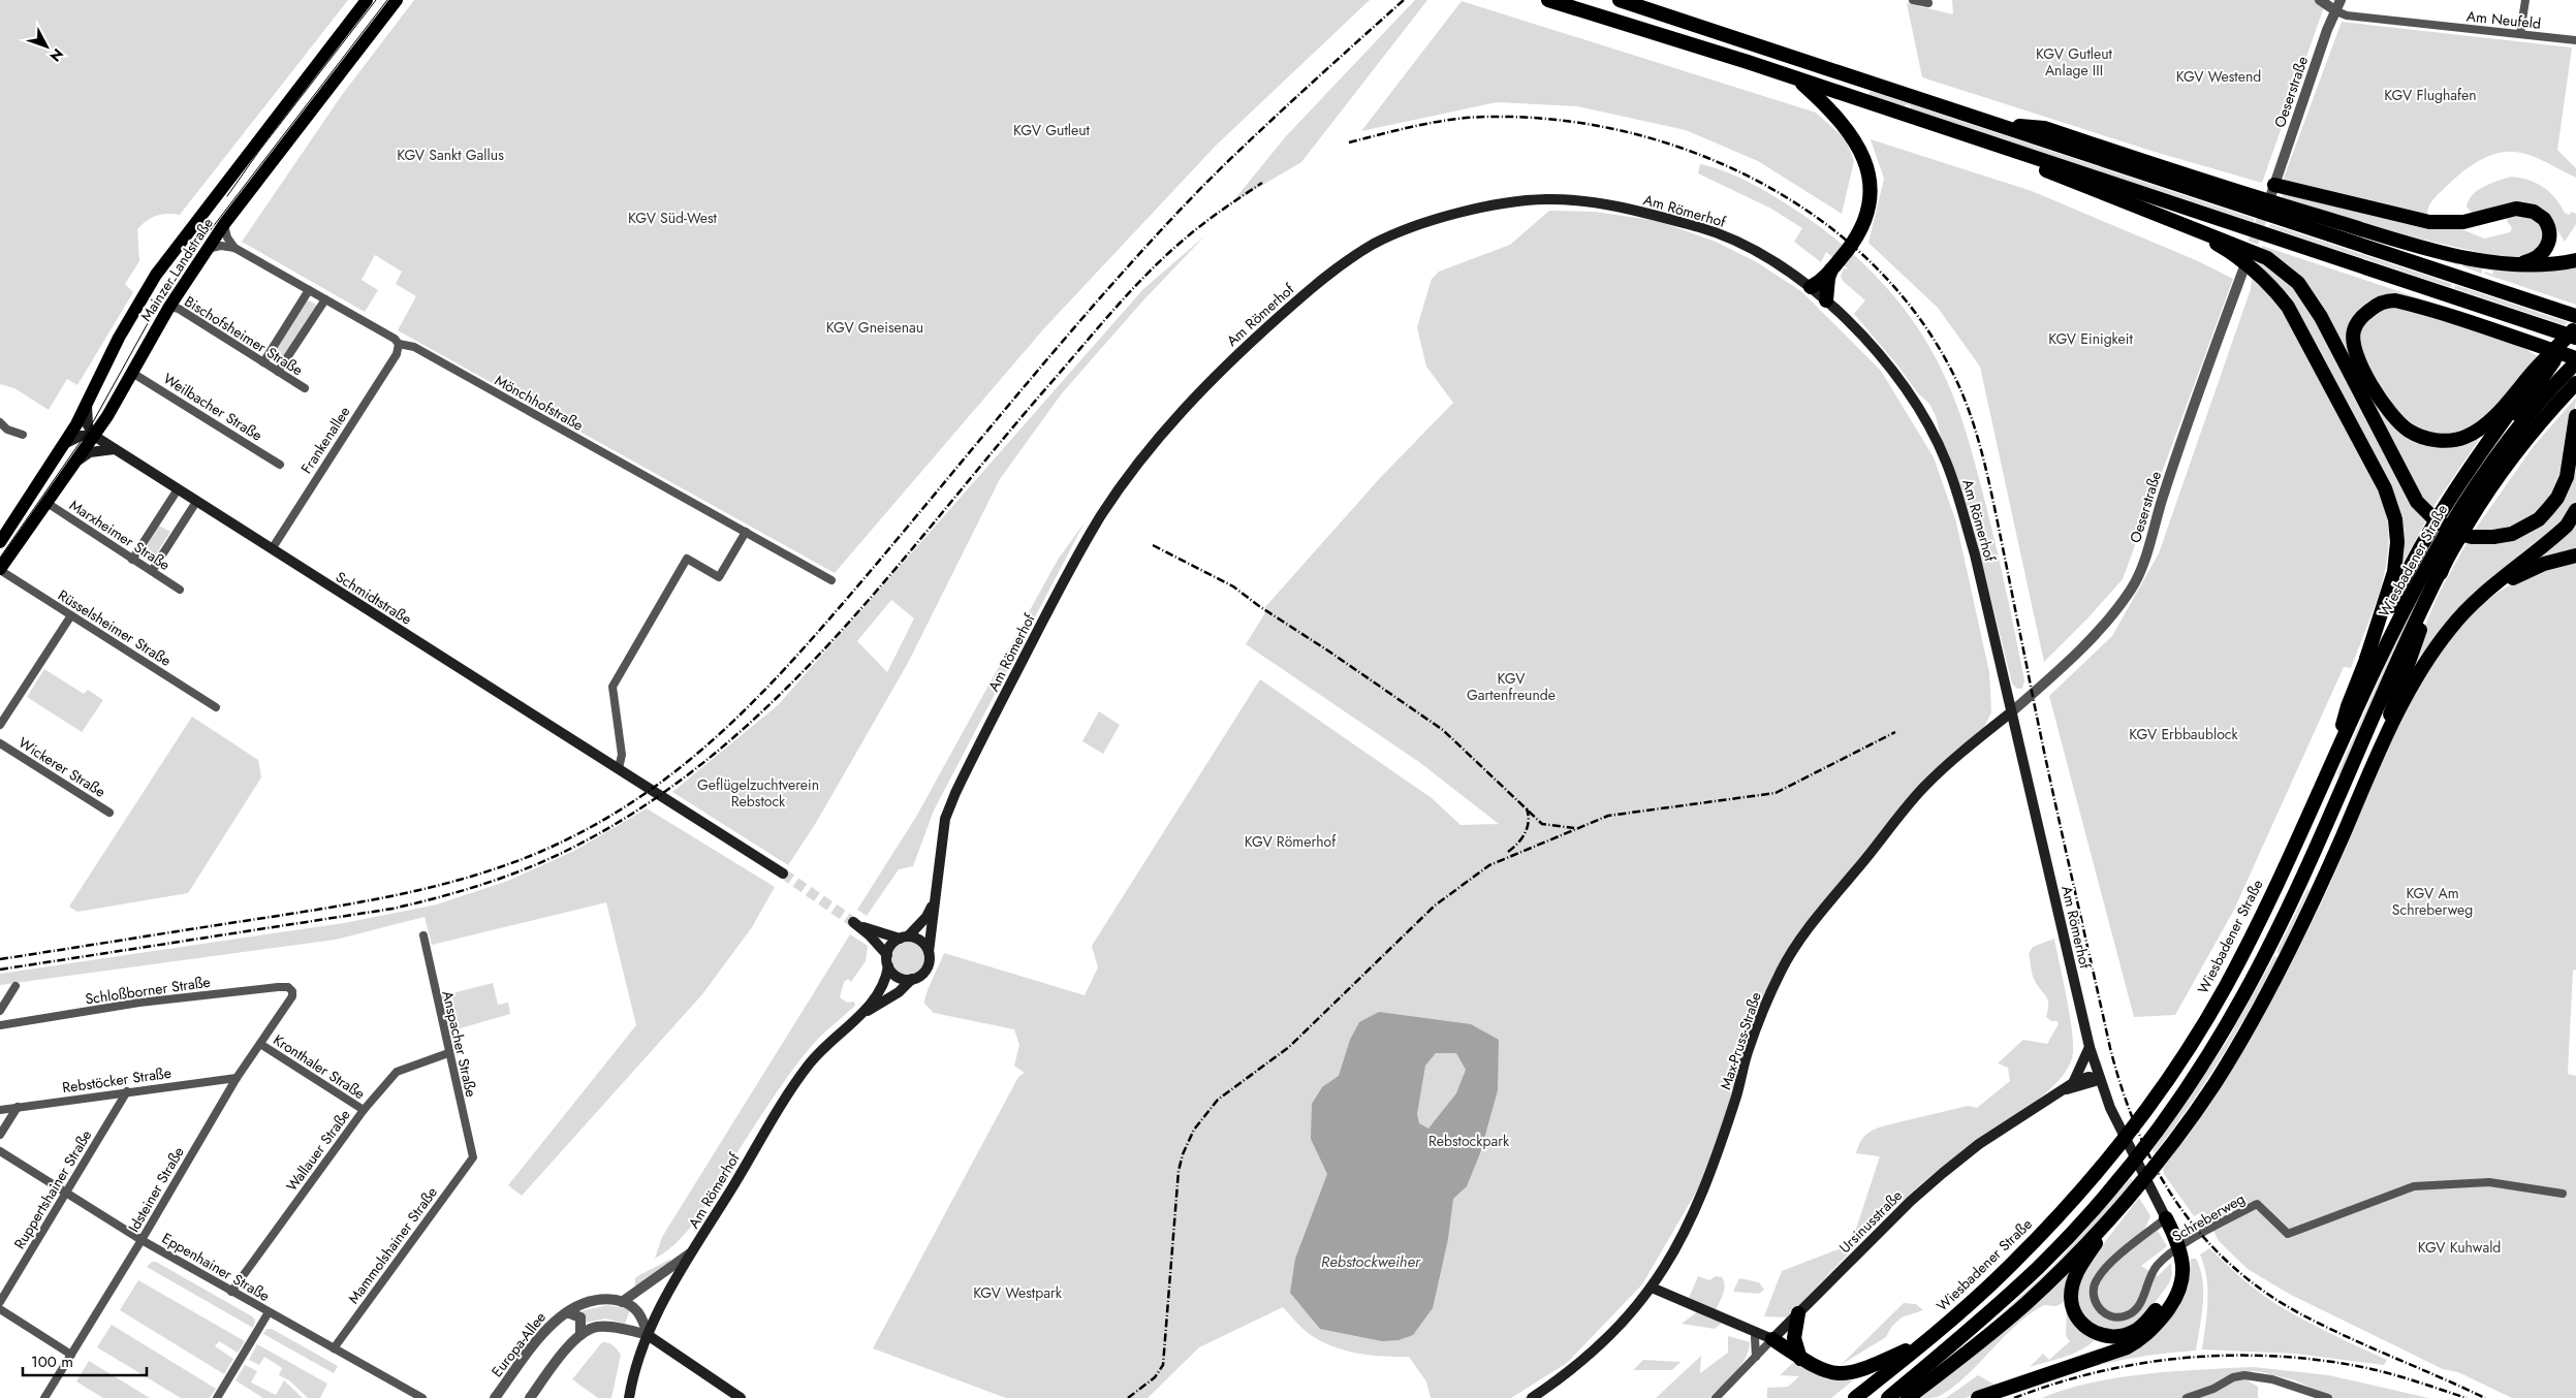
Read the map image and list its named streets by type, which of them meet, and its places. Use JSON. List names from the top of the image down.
{
  "streets": {
    "highway": ["Wiesbadener Straße"],
    "main road": [
      "Am Römerhof",
      "Mainzer Landstraße",
      "Schmidtstraße",
      "Max-Pruss-Straße",
      "Ursinusstraße"
    ],
    "street": [
      "Am Neufeld",
      "Oeserstraße",
      "Bischofsheimer Straße",
      "Mönchhofstraße",
      "Weilbacher Straße",
      "Frankenallee",
      "Marxheimer Straße",
      "Rüsselsheimer Straße",
      "Wickerer Straße",
      "Schloßborner Straße",
      "Anspacher Straße",
      "Kronthaler Straße",
      "Rebstöcker Straße",
      "Wallauer Straße",
      "Ruppertshainer Straße",
      "Idsteiner Straße",
      "Schreberweg",
      "Mammolshainer Straße",
      "Eppenhainer Straße",
      "Europa-Allee"
    ]
  },
  "crossings": [
    ["Am Neufeld", "Oeserstraße"],
    ["Oeserstraße", "Am Römerhof"],
    ["Oeserstraße", "Max-Pruss-Straße"],
    ["Am Römerhof", "Max-Pruss-Straße"],
    ["Am Römerhof", "Schreberweg"],
    ["Am Römerhof", "Ursinusstraße"],
    ["Mainzer Landstraße", "Bischofsheimer Straße"],
    ["Mainzer Landstraße", "Weilbacher Straße"],
    ["Mainzer Landstraße", "Marxheimer Straße"],
    ["Mainzer Landstraße", "Schmidtstraße"],
    ["Mainzer Landstraße", "Rüsselsheimer Straße"],
    ["Mönchhofstraße", "Frankenallee"],
    ["Frankenallee", "Schmidtstraße"],
    ["Schloßborner Straße", "Idsteiner Straße"],
    ["Anspacher Straße", "Wallauer Straße"],
    ["Anspacher Straße", "Mammolshainer Straße"],
    ["Kronthaler Straße", "Wallauer Straße"],
    ["Kronthaler Straße", "Idsteiner Straße"],
    ["Rebstöcker Straße", "Ruppertshainer Straße"],
    ["Rebstöcker Straße", "Idsteiner Straße"],
    ["Wallauer Straße", "Eppenhainer Straße"],
    ["Ruppertshainer Straße", "Eppenhainer Straße"],
    ["Idsteiner Straße", "Eppenhainer Straße"],
    ["Mammolshainer Straße", "Eppenhainer Straße"]
  ],
  "water": ["Rebstockweiher"],
  "parks": [
    "KGV Gutleut Anlage III",
    "KGV Westend",
    "KGV Flughafen",
    "KGV Gutleut",
    "KGV Sankt Gallus",
    "KGV Süd-West",
    "KGV Gneisenau",
    "KGV Einigkeit",
    "KGV Gartenfreunde",
    "KGV Erbbaublock",
    "Geflügelzuchtverein Rebstock",
    "KGV Römerhof",
    "KGV Am Schreberweg",
    "Rebstockpark",
    "KGV Kuhwald",
    "KGV Westpark"
  ],
  "scale_bar": "100 m",
  "north": "bottom right"
}
